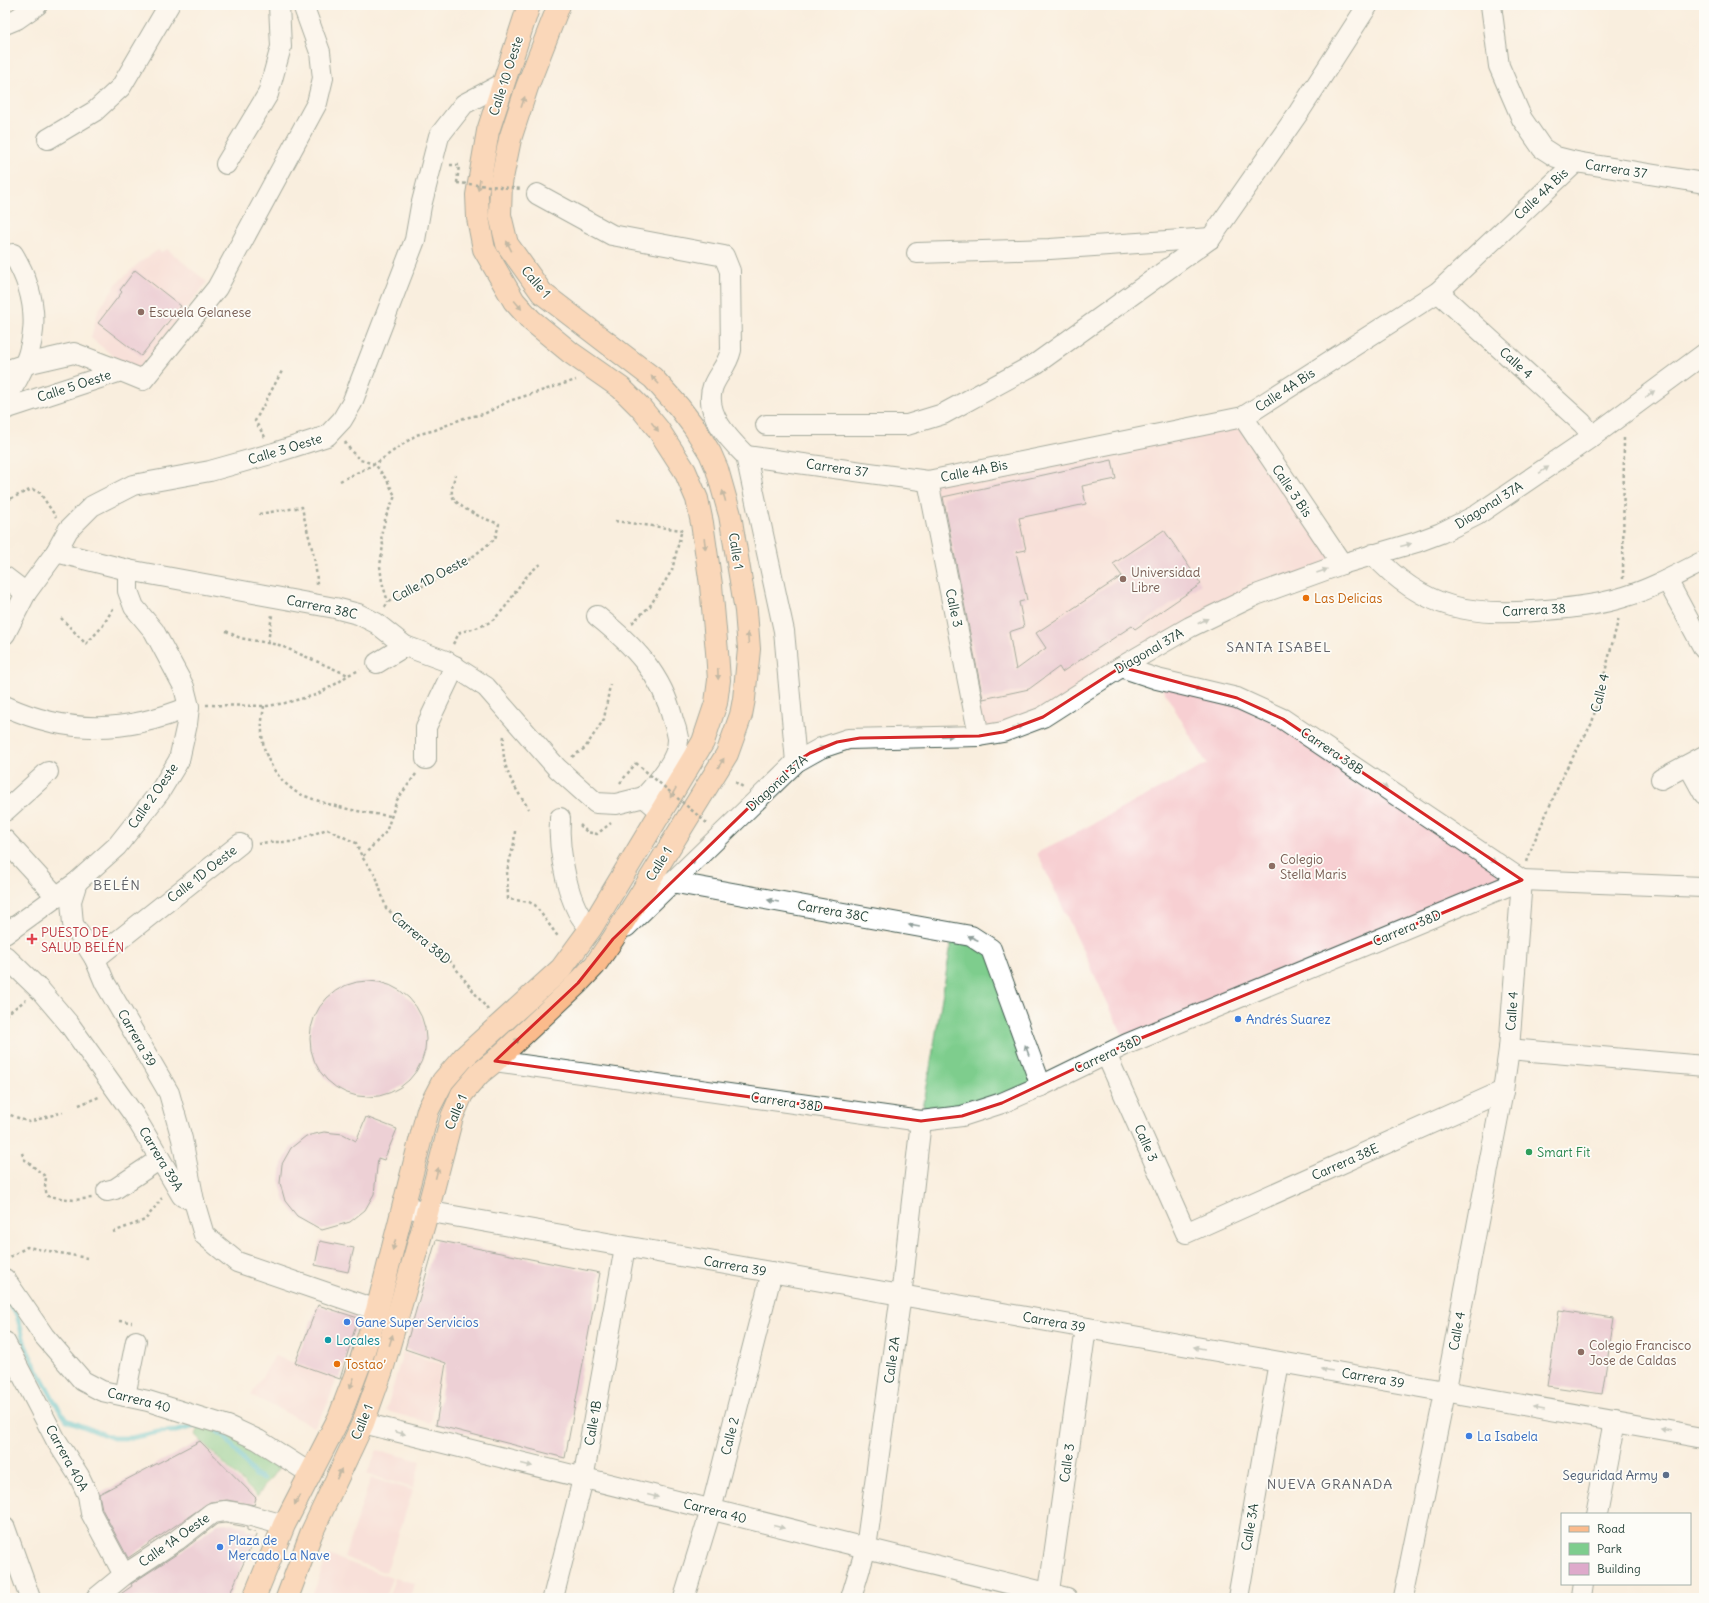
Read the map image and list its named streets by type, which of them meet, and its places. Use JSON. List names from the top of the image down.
{
  "streets": {
    "main road": ["Calle 10 Oeste", "Calle 1"],
    "street": [
      "Carrera 37",
      "Calle 4A Bis",
      "Calle 4",
      "Calle 5 Oeste",
      "Calle 3 Oeste",
      "Calle 3 Bis",
      "Diagonal 37A",
      "Calle 1D Oeste",
      "Carrera 38C",
      "Calle 3",
      "Carrera 38",
      "Carrera 38B",
      "Calle 2 Oeste",
      "Carrera 38D",
      "Carrera 39",
      "Carrera 39A",
      "Carrera 38E",
      "Calle 2A",
      "Carrera 40",
      "Calle 1B",
      "Calle 2",
      "Carrera 40A",
      "Calle 3A",
      "Calle 1A Oeste"
    ]
  },
  "crossings": [
    ["Calle 10 Oeste", "Calle 1"],
    ["Calle 10 Oeste", "Calle 3 Oeste"],
    ["Carrera 37", "Calle 4A Bis"],
    ["Carrera 37", "Calle 3"],
    ["Calle 4A Bis", "Calle 4"],
    ["Calle 4A Bis", "Calle 3 Bis"],
    ["Calle 4A Bis", "Calle 3"],
    ["Calle 1", "Diagonal 37A"],
    ["Calle 1", "Carrera 38D"],
    ["Calle 1", "Carrera 39"],
    ["Calle 1", "Carrera 39A"],
    ["Calle 1", "Carrera 40"],
    ["Calle 1", "Calle 1A Oeste"],
    ["Calle 4", "Diagonal 37A"],
    ["Calle 4", "Carrera 38"],
    ["Calle 4", "Carrera 38B"],
    ["Calle 4", "Carrera 38D"],
    ["Calle 4", "Carrera 39"],
    ["Calle 4", "Carrera 38E"],
    ["Calle 3 Oeste", "Carrera 38C"],
    ["Calle 3 Bis", "Diagonal 37A"],
    ["Diagonal 37A", "Carrera 38C"],
    ["Diagonal 37A", "Calle 3"],
    ["Diagonal 37A", "Carrera 38"],
    ["Diagonal 37A", "Carrera 38B"],
    ["Calle 1D Oeste", "Carrera 38C"],
    ["Calle 1D Oeste", "Carrera 38D"],
    ["Calle 1D Oeste", "Carrera 39"],
    ["Carrera 38C", "Calle 2 Oeste"],
    ["Carrera 38C", "Carrera 38D"],
    ["Calle 3", "Carrera 38D"],
    ["Calle 3", "Carrera 39"],
    ["Calle 3", "Carrera 38E"],
    ["Calle 3", "Carrera 40"],
    ["Carrera 38B", "Carrera 38D"],
    ["Calle 2 Oeste", "Carrera 39"],
    ["Carrera 38D", "Calle 2A"],
    ["Carrera 39", "Carrera 39A"],
    ["Carrera 39", "Calle 2A"],
    ["Carrera 39", "Calle 1B"],
    ["Carrera 39", "Calle 2"],
    ["Carrera 39", "Calle 3A"],
    ["Calle 2A", "Carrera 40"],
    ["Carrera 40", "Calle 1B"],
    ["Carrera 40", "Calle 2"],
    ["Carrera 40A", "Calle 1A Oeste"]
  ],
  "one_way": [
    "Diagonal 37A",
    "Carrera 38C",
    "Carrera 38B",
    "Carrera 39",
    "Carrera 40"
  ],
  "districts": ["SANTA ISABEL", "BELÉN", "NUEVA GRANADA"],
  "places": {
    "other": [
      "Escuela Gelanese",
      "Universidad Libre",
      "Las Delicias",
      "Colegio Stella Maris",
      "Andrés Suarez",
      "Smart Fit",
      "Gane Super Servicios",
      "Locales",
      "Colegio Francisco Jose de Caldas",
      "Tostao’",
      "La Isabela",
      "Seguridad Army",
      "Plaza de Mercado La Nave"
    ],
    "health": ["PUESTO DE SALUD BELÉN"]
  },
  "legend": ["Road", "Park", "Building"]
}
